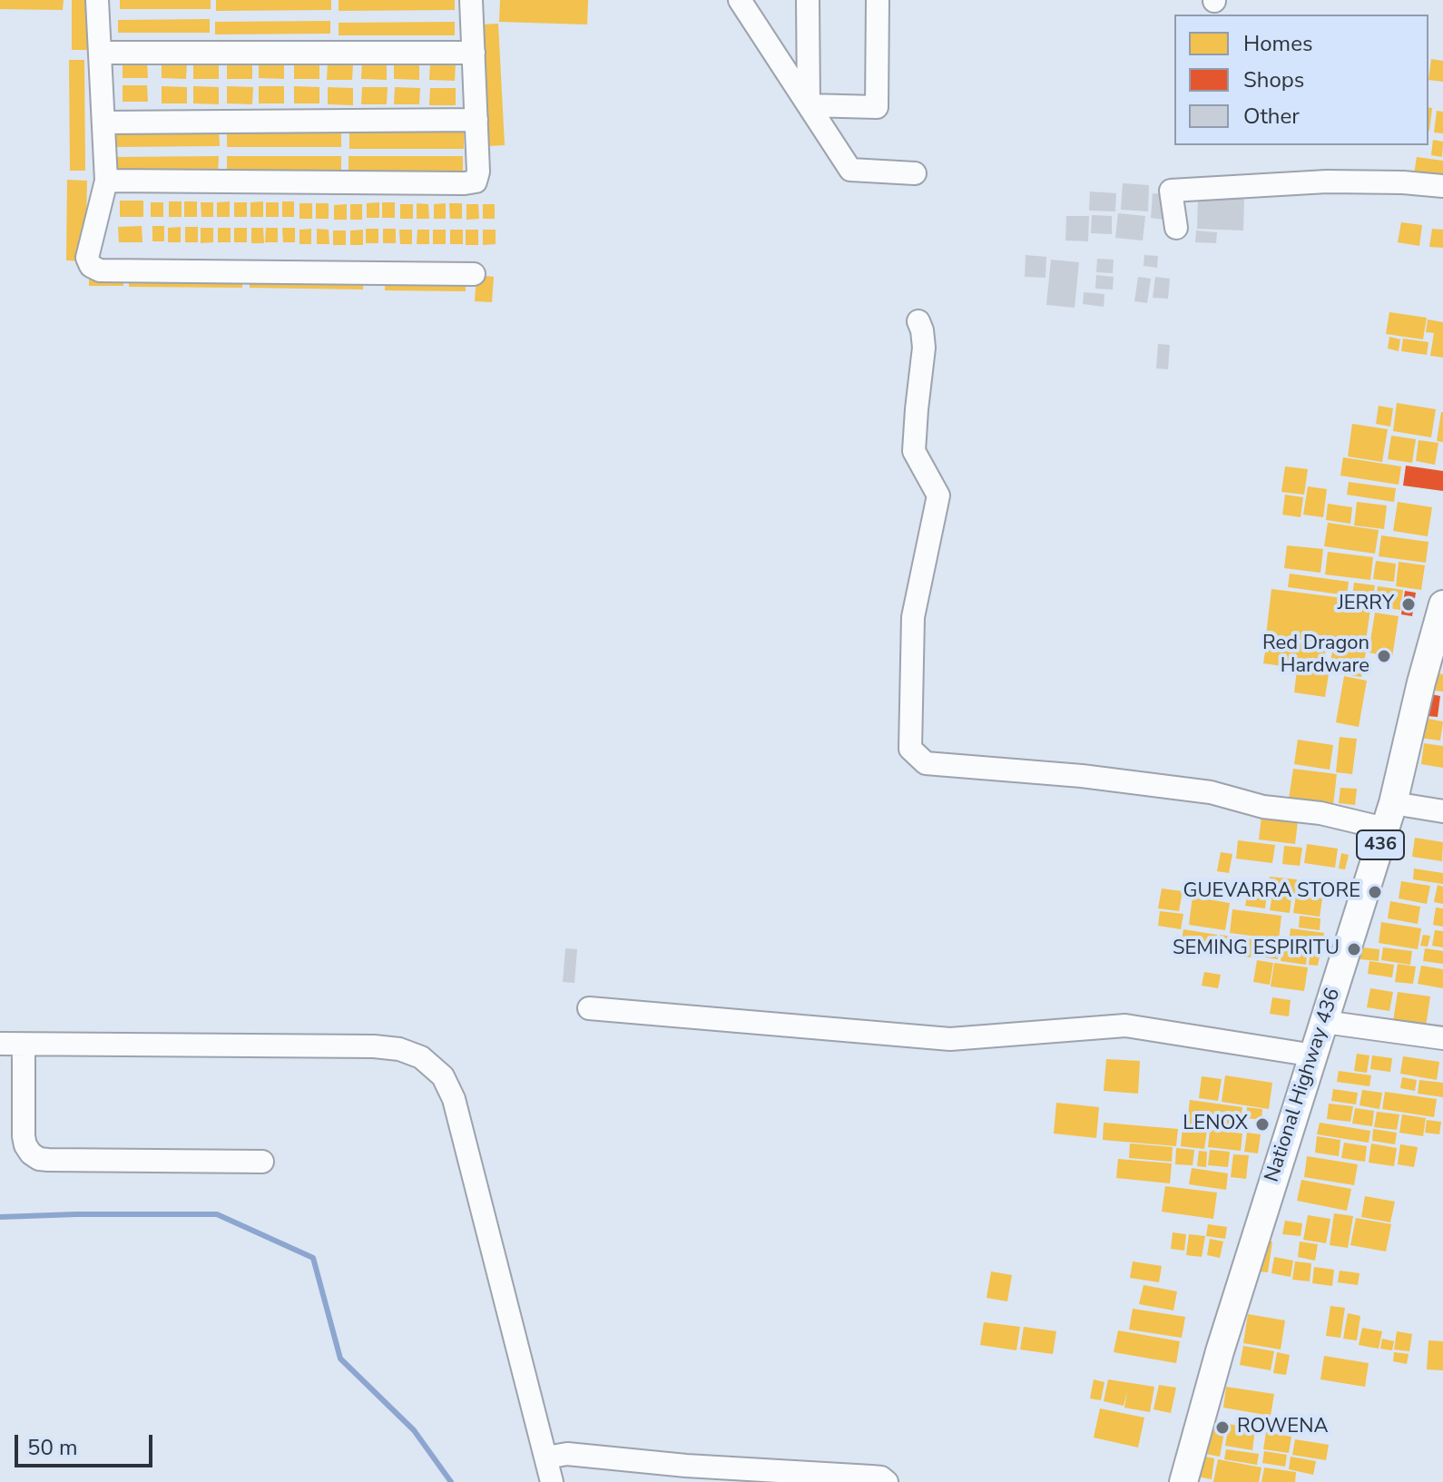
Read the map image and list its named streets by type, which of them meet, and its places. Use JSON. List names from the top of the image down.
{
  "streets": {
    "main road": ["436", "National Highway 436"]
  },
  "places": [
    "JERRY",
    "Red Dragon Hardware",
    "GUEVARRA STORE",
    "SEMING ESPIRITU",
    "LENOX",
    "ROWENA"
  ],
  "legend": ["Homes", "Shops", "Other"],
  "scale_bar": "50 m"
}
